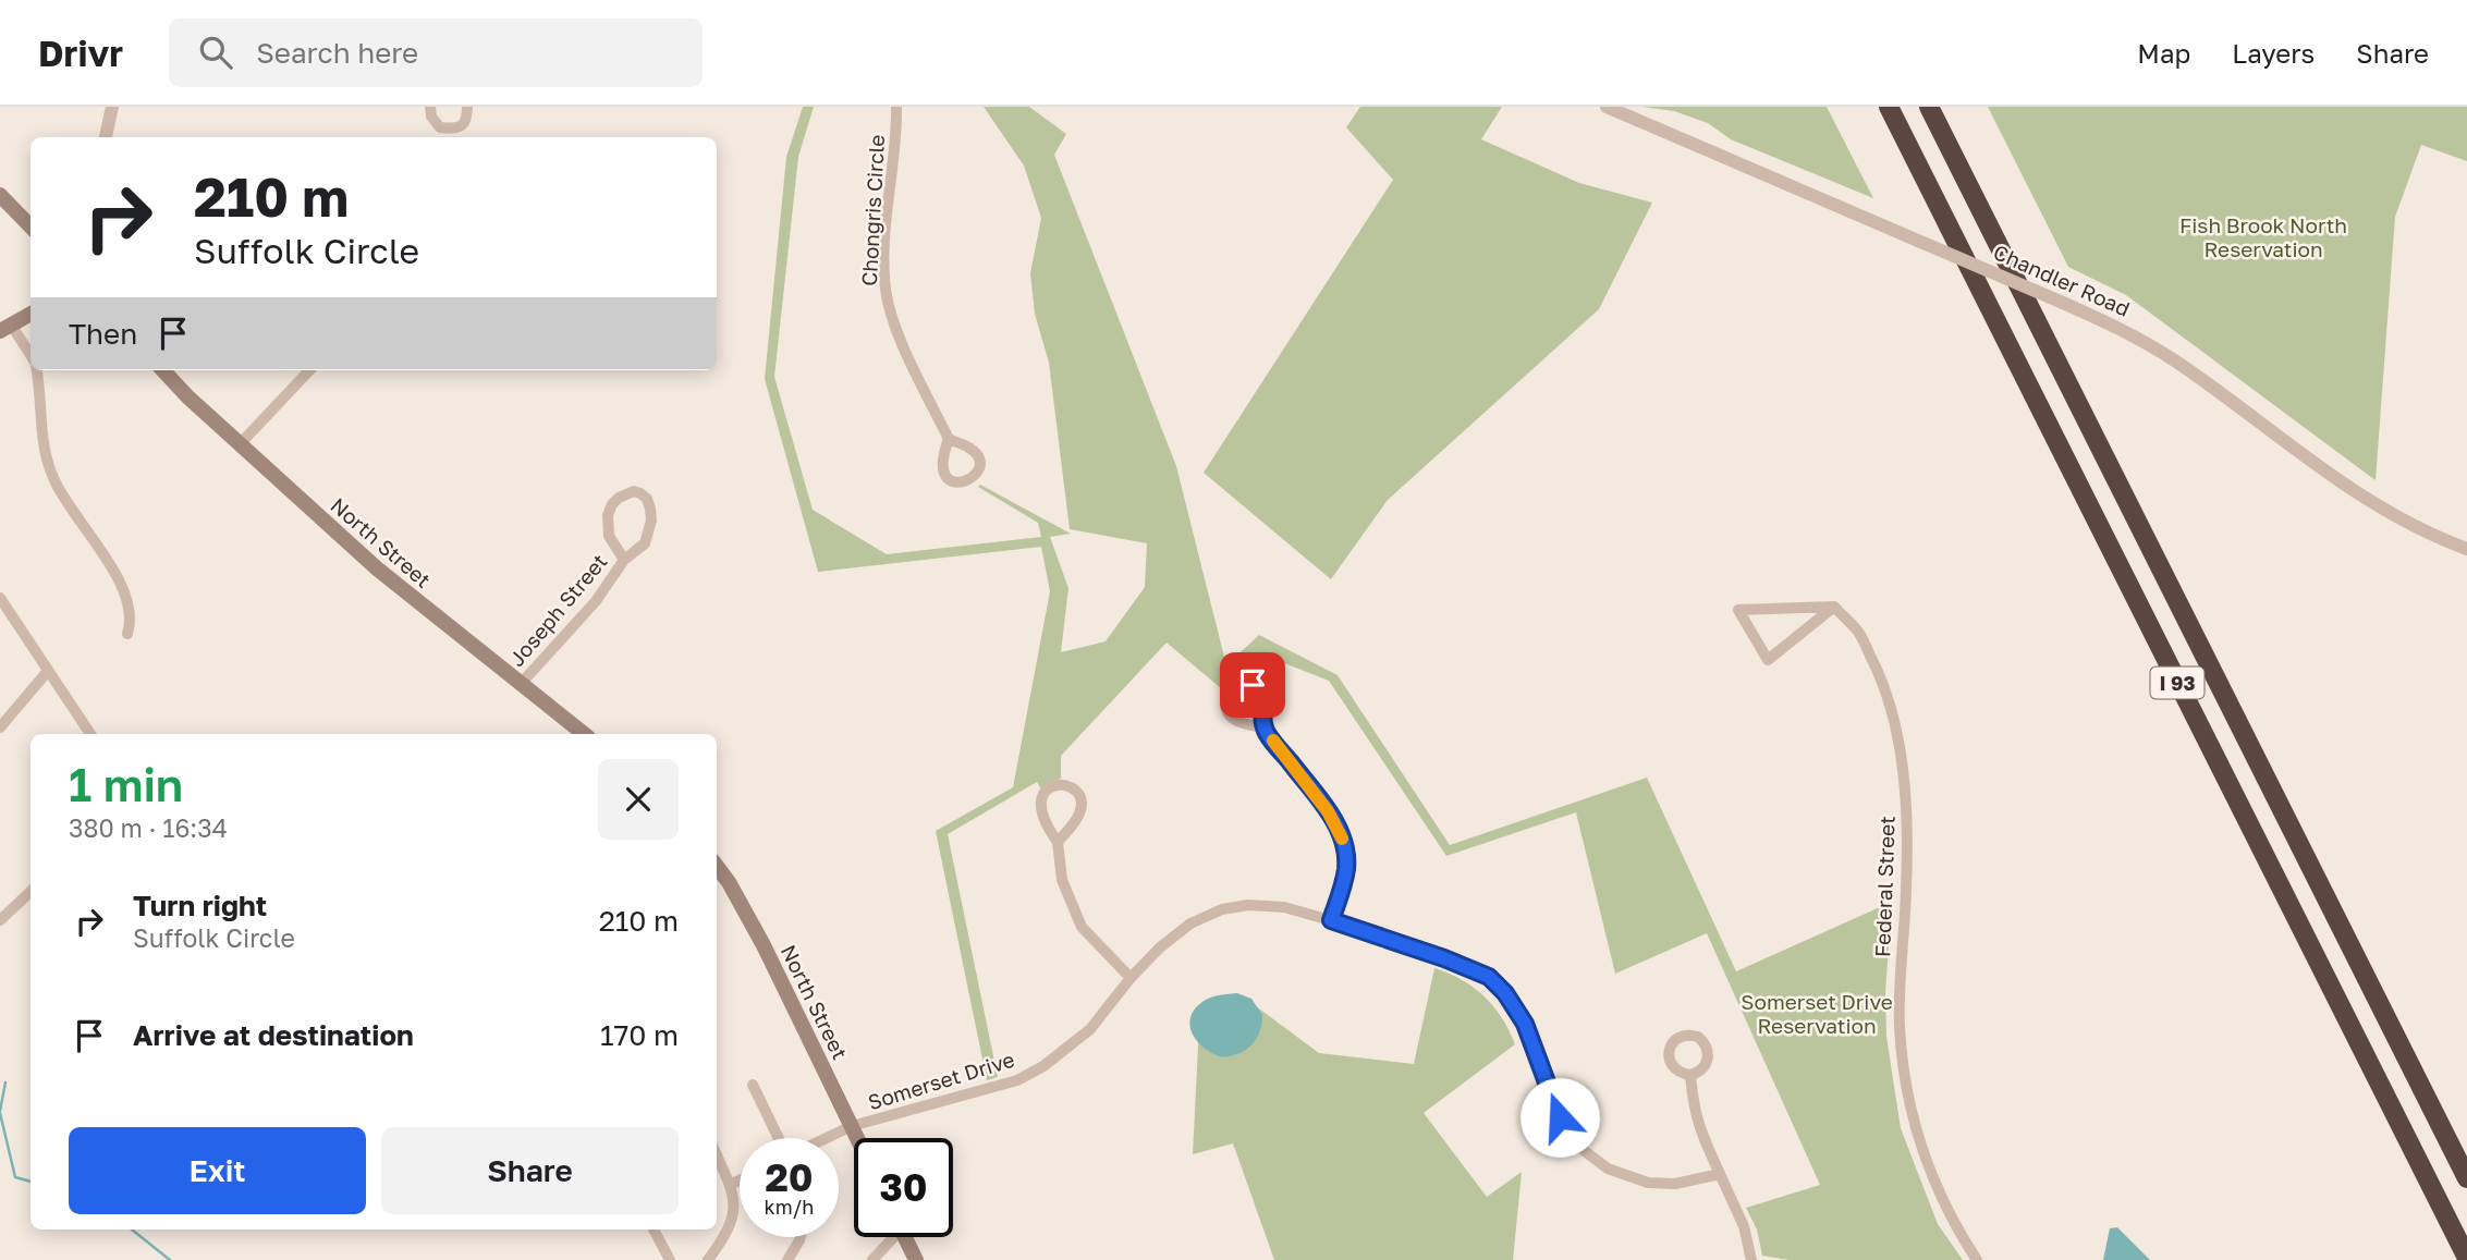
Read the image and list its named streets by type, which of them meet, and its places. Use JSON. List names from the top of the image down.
{
  "streets": {
    "highway": ["I 93"],
    "main road": ["North Street"],
    "street": [
      "Chongris Circle",
      "Chandler Road",
      "Joseph Street",
      "Federal Street",
      "Somerset Drive"
    ]
  },
  "crossings": [
    ["North Street", "Joseph Street"],
    ["North Street", "Somerset Drive"]
  ],
  "parks": ["Fish Brook North Reservation", "Somerset Drive Reservation"],
  "page": {
    "header": "Drivr",
    "search": "Search here",
    "nav": ["Map", "Layers", "Share"],
    "turn": ["210 m", "Suffolk Circle"],
    "then": "Then",
    "heading": ["1 min", "380 m · 16:34"],
    "list": [
      {
        "name": "Turn right",
        "note": "Suffolk Circle",
        "value": "210 m"
      },
      {
        "name": "Arrive at destination",
        "value": "170 m"
      }
    ],
    "buttons": ["Exit", "Share"],
    "speed": "20 km/h",
    "limit": "30"
  }
}
